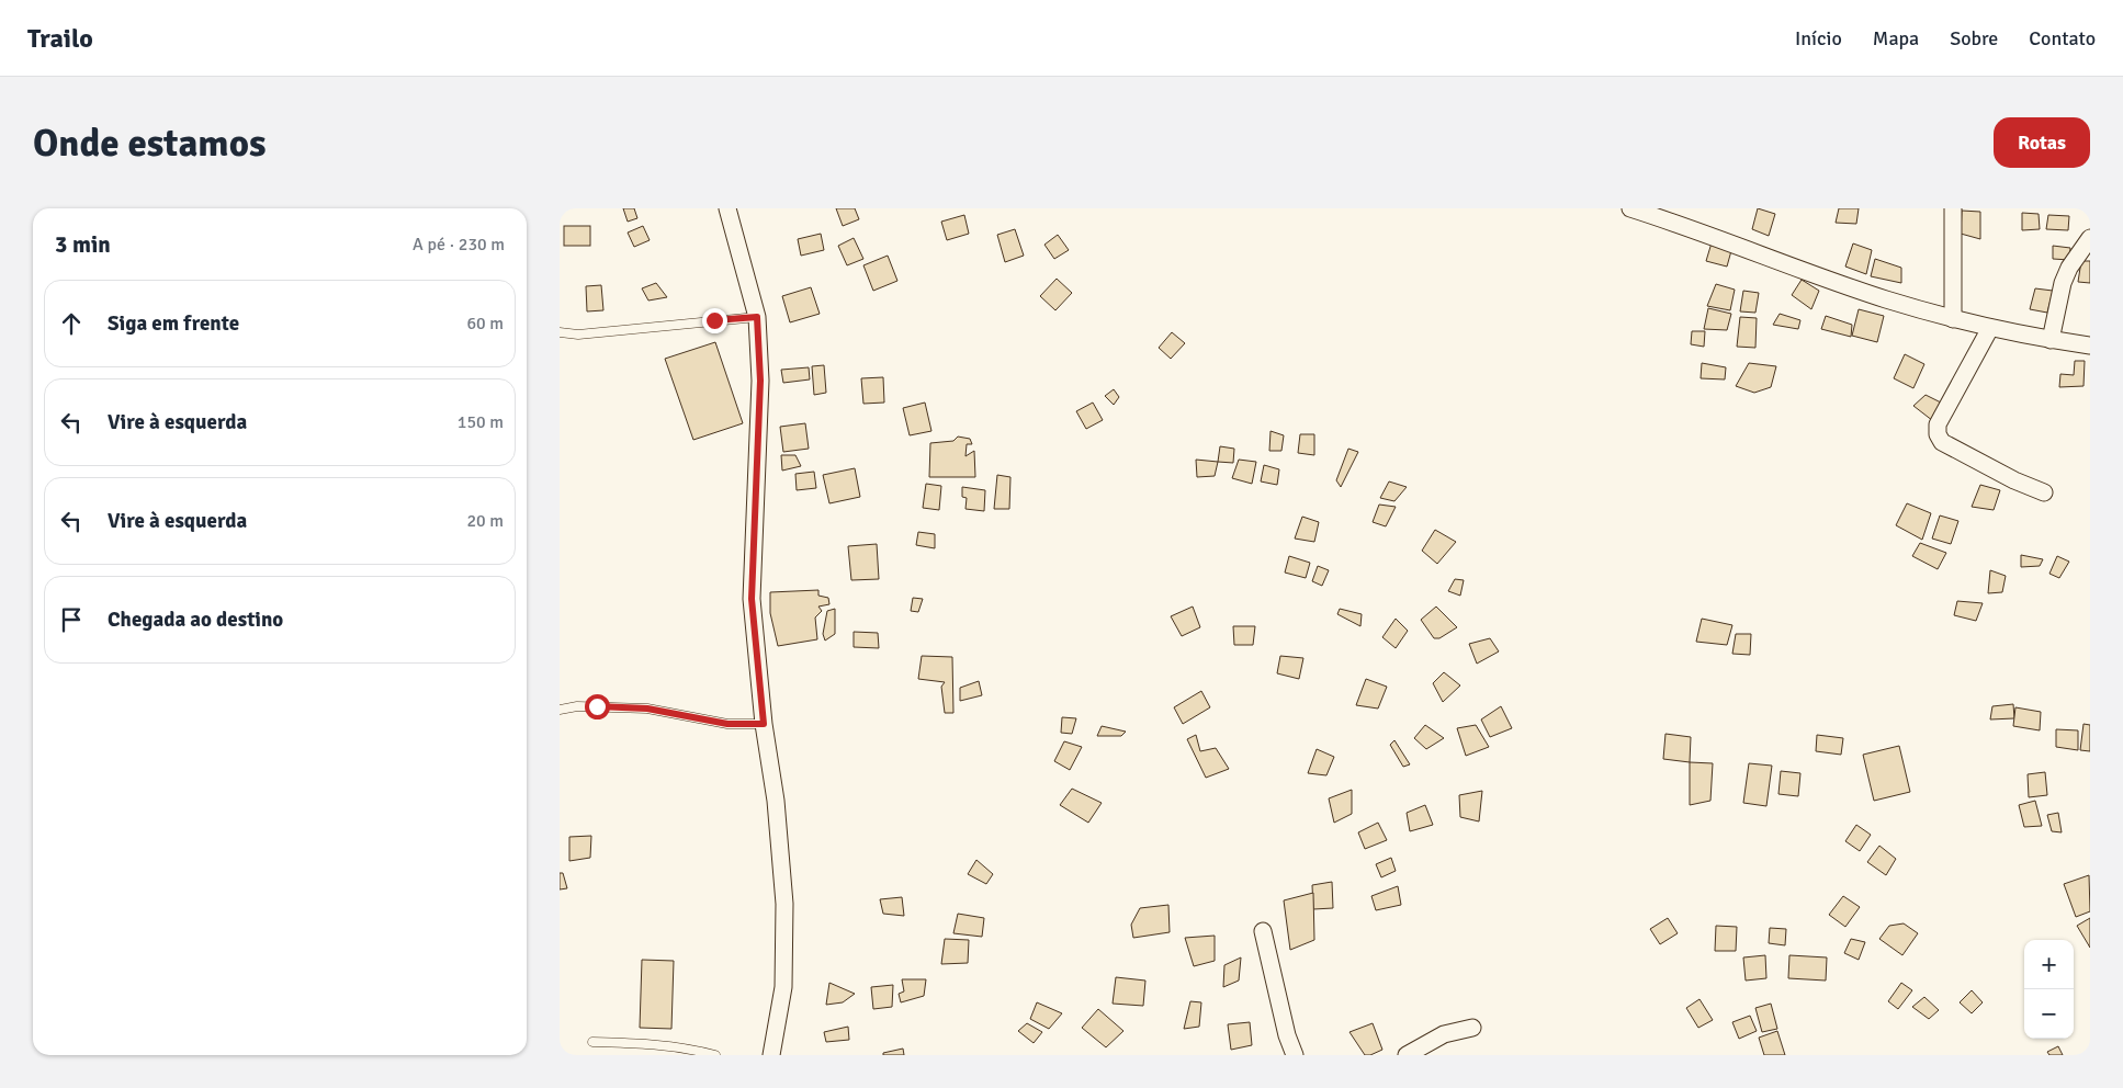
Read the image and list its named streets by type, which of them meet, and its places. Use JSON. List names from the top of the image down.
{
  "page": {
    "header": "Trailo",
    "nav": [
      "Início",
      "Mapa",
      "Sobre",
      "Contato"
    ],
    "buttons": "Rotas",
    "title": "Onde estamos",
    "heading": ["3 min", "A pé · 230 m"],
    "list": [
      ["Siga em frente", "60 m"],
      ["Vire à esquerda", "150 m"],
      ["Vire à esquerda", "20 m"],
      "Chegada ao destino"
    ],
    "map_buttons": ["+", "−"]
  }
}
